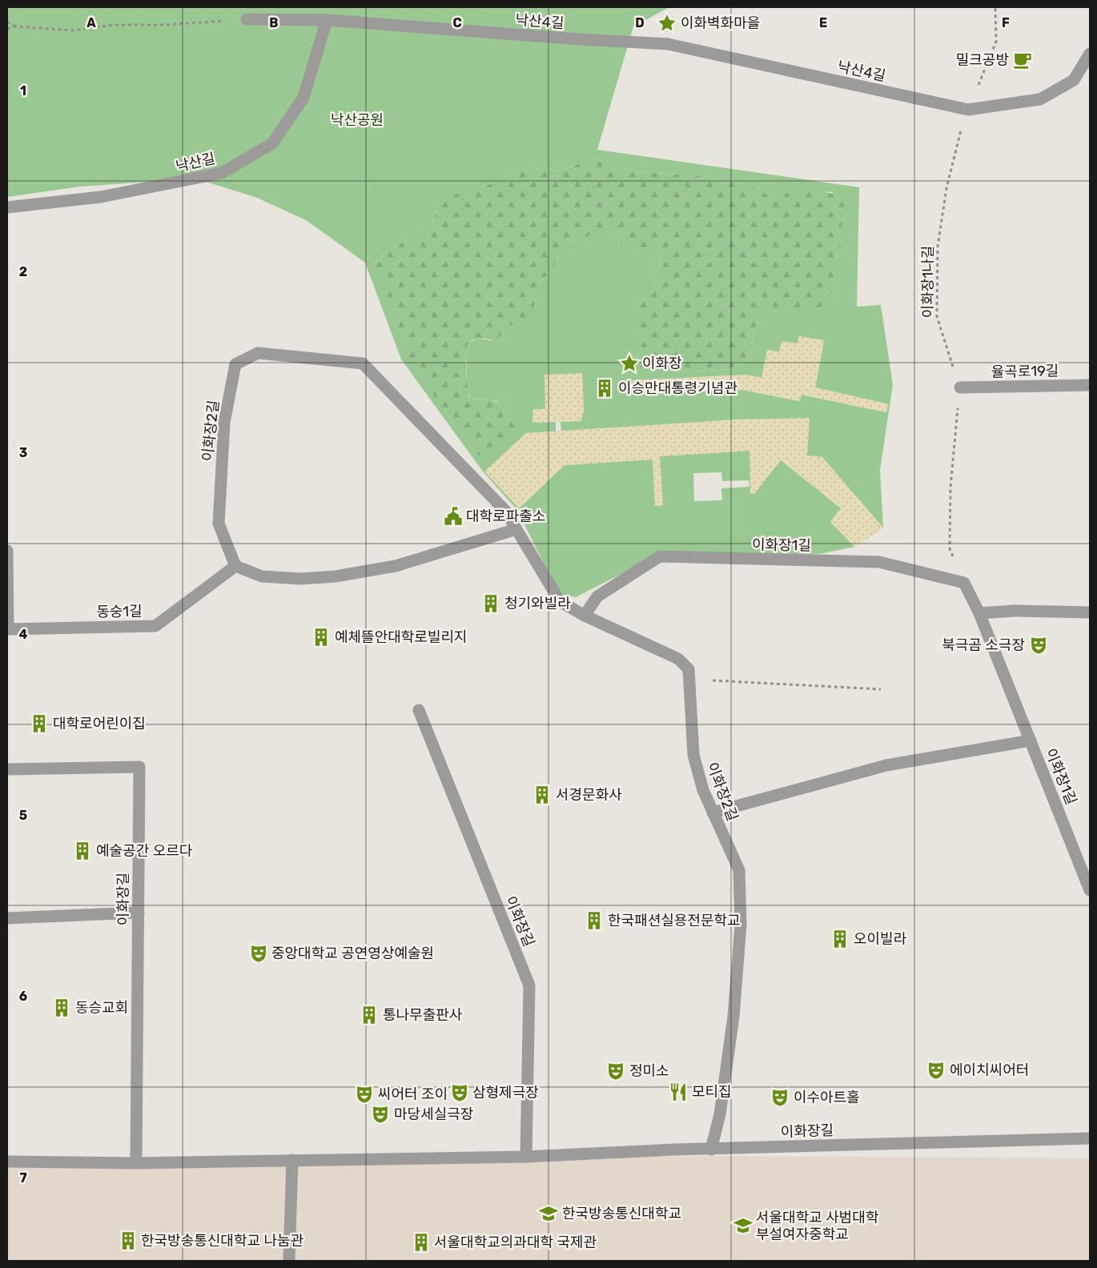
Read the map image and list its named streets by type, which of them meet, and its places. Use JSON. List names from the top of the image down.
{
  "streets": {
    "street": [
      "낙산4길",
      "낙산길",
      "율곡로19길",
      "이화장2길",
      "이화장1길",
      "동숭1길",
      "이화장길"
    ],
    "path": ["이화장1나길"]
  },
  "crossings": [
    ["낙산4길", "낙산길"],
    ["낙산4길", "이화장1나길"],
    ["이화장1나길", "율곡로19길"],
    ["이화장1나길", "이화장1길"],
    ["이화장2길", "이화장1길"],
    ["이화장2길", "동숭1길"],
    ["이화장2길", "이화장길"]
  ],
  "parks": ["낙산공원"],
  "places": {
    "place": ["이화벽화마을", "이화장"],
    "cafe": ["밀크공방"],
    "building": [
      "이승만대통령기념관",
      "청기와빌라",
      "예체뜰안대학로빌리지",
      "대학로어린이집",
      "서경문화사",
      "예술공간 오르다",
      "한국패션실용전문학교",
      "오이빌라",
      "동승교회",
      "통나무출판사",
      "한국방송통신대학교 나눔관",
      "서울대학교의과대학 국제관"
    ],
    "public building": ["대학로파출소"],
    "theatre": [
      "북극곰 소극장",
      "중앙대학교 공연영상예술원",
      "에이치씨어터",
      "정미소",
      "삼형제극장",
      "씨어터 조이",
      "이수아트홀",
      "마당세실극장"
    ],
    "restaurant": ["모티집"],
    "school or university": ["한국방송통신대학교", "서울대학교 사범대학 부설여자중학교"]
  },
  "grid": {
    "columns": [
      "A",
      "B",
      "C",
      "D",
      "E",
      "F"
    ],
    "rows": [
      "1",
      "2",
      "3",
      "4",
      "5",
      "6",
      "7"
    ]
  }
}
